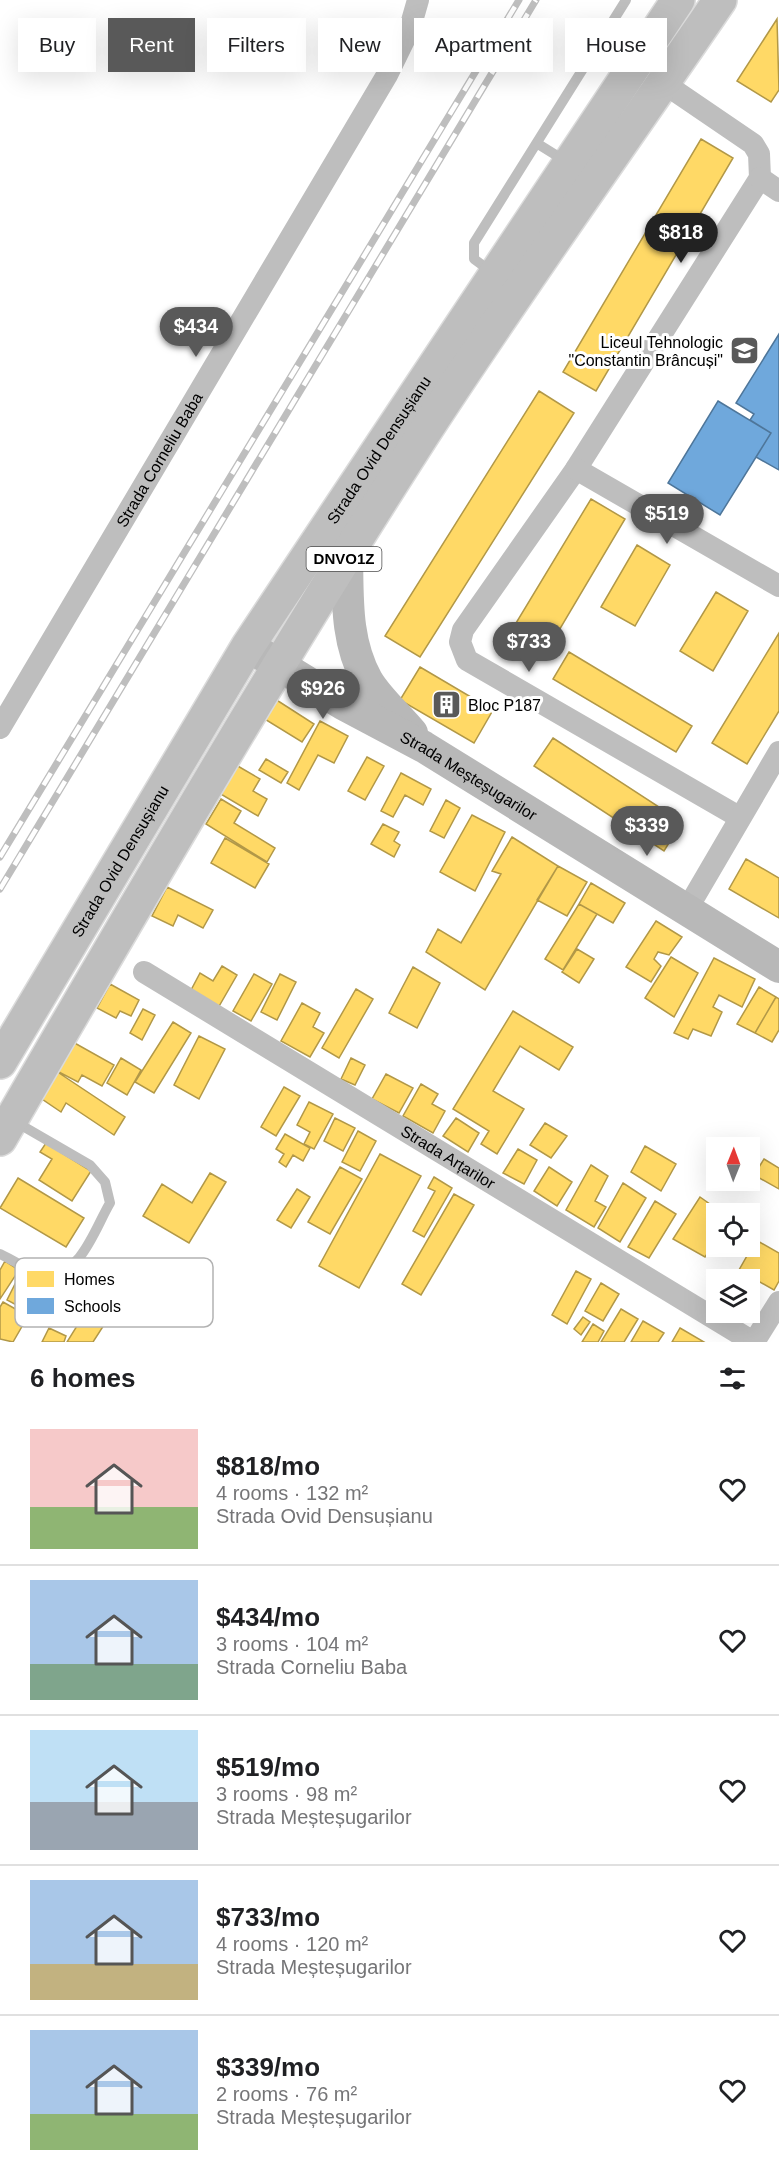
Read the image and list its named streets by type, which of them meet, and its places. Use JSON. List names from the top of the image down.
{
  "streets": {
    "main road": ["Strada Ovid Densușianu", "DNVO1Z", "Strada Meșteșugarilor"],
    "street": ["Strada Corneliu Baba", "Strada Arțarilor"]
  },
  "crossings": [
    ["Strada Ovid Densușianu", "Strada Meșteșugarilor"]
  ],
  "places": {
    "school or university": ["Liceul Tehnologic \"Constantin Brâncuși\""],
    "building": ["Bloc P187"]
  },
  "legend": ["Homes", "Schools"],
  "north": "top",
  "page": {
    "chip": [
      "Buy",
      "Rent",
      "Filters",
      "New",
      "Apartment",
      "House"
    ],
    "price": [
      "$818",
      "$434",
      "$519",
      "$733",
      "$926",
      "$339"
    ],
    "heading": "6 homes",
    "list": [
      {
        "name": "$818/mo",
        "note": "4 rooms · 132 m² · Strada Ovid Densușianu"
      },
      {
        "name": "$434/mo",
        "note": "3 rooms · 104 m² · Strada Corneliu Baba"
      },
      {
        "name": "$519/mo",
        "note": "3 rooms · 98 m² · Strada Meșteșugarilor"
      },
      {
        "name": "$733/mo",
        "note": "4 rooms · 120 m² · Strada Meșteșugarilor"
      },
      {
        "name": "$339/mo",
        "note": "2 rooms · 76 m² · Strada Meșteșugarilor"
      }
    ]
  }
}
